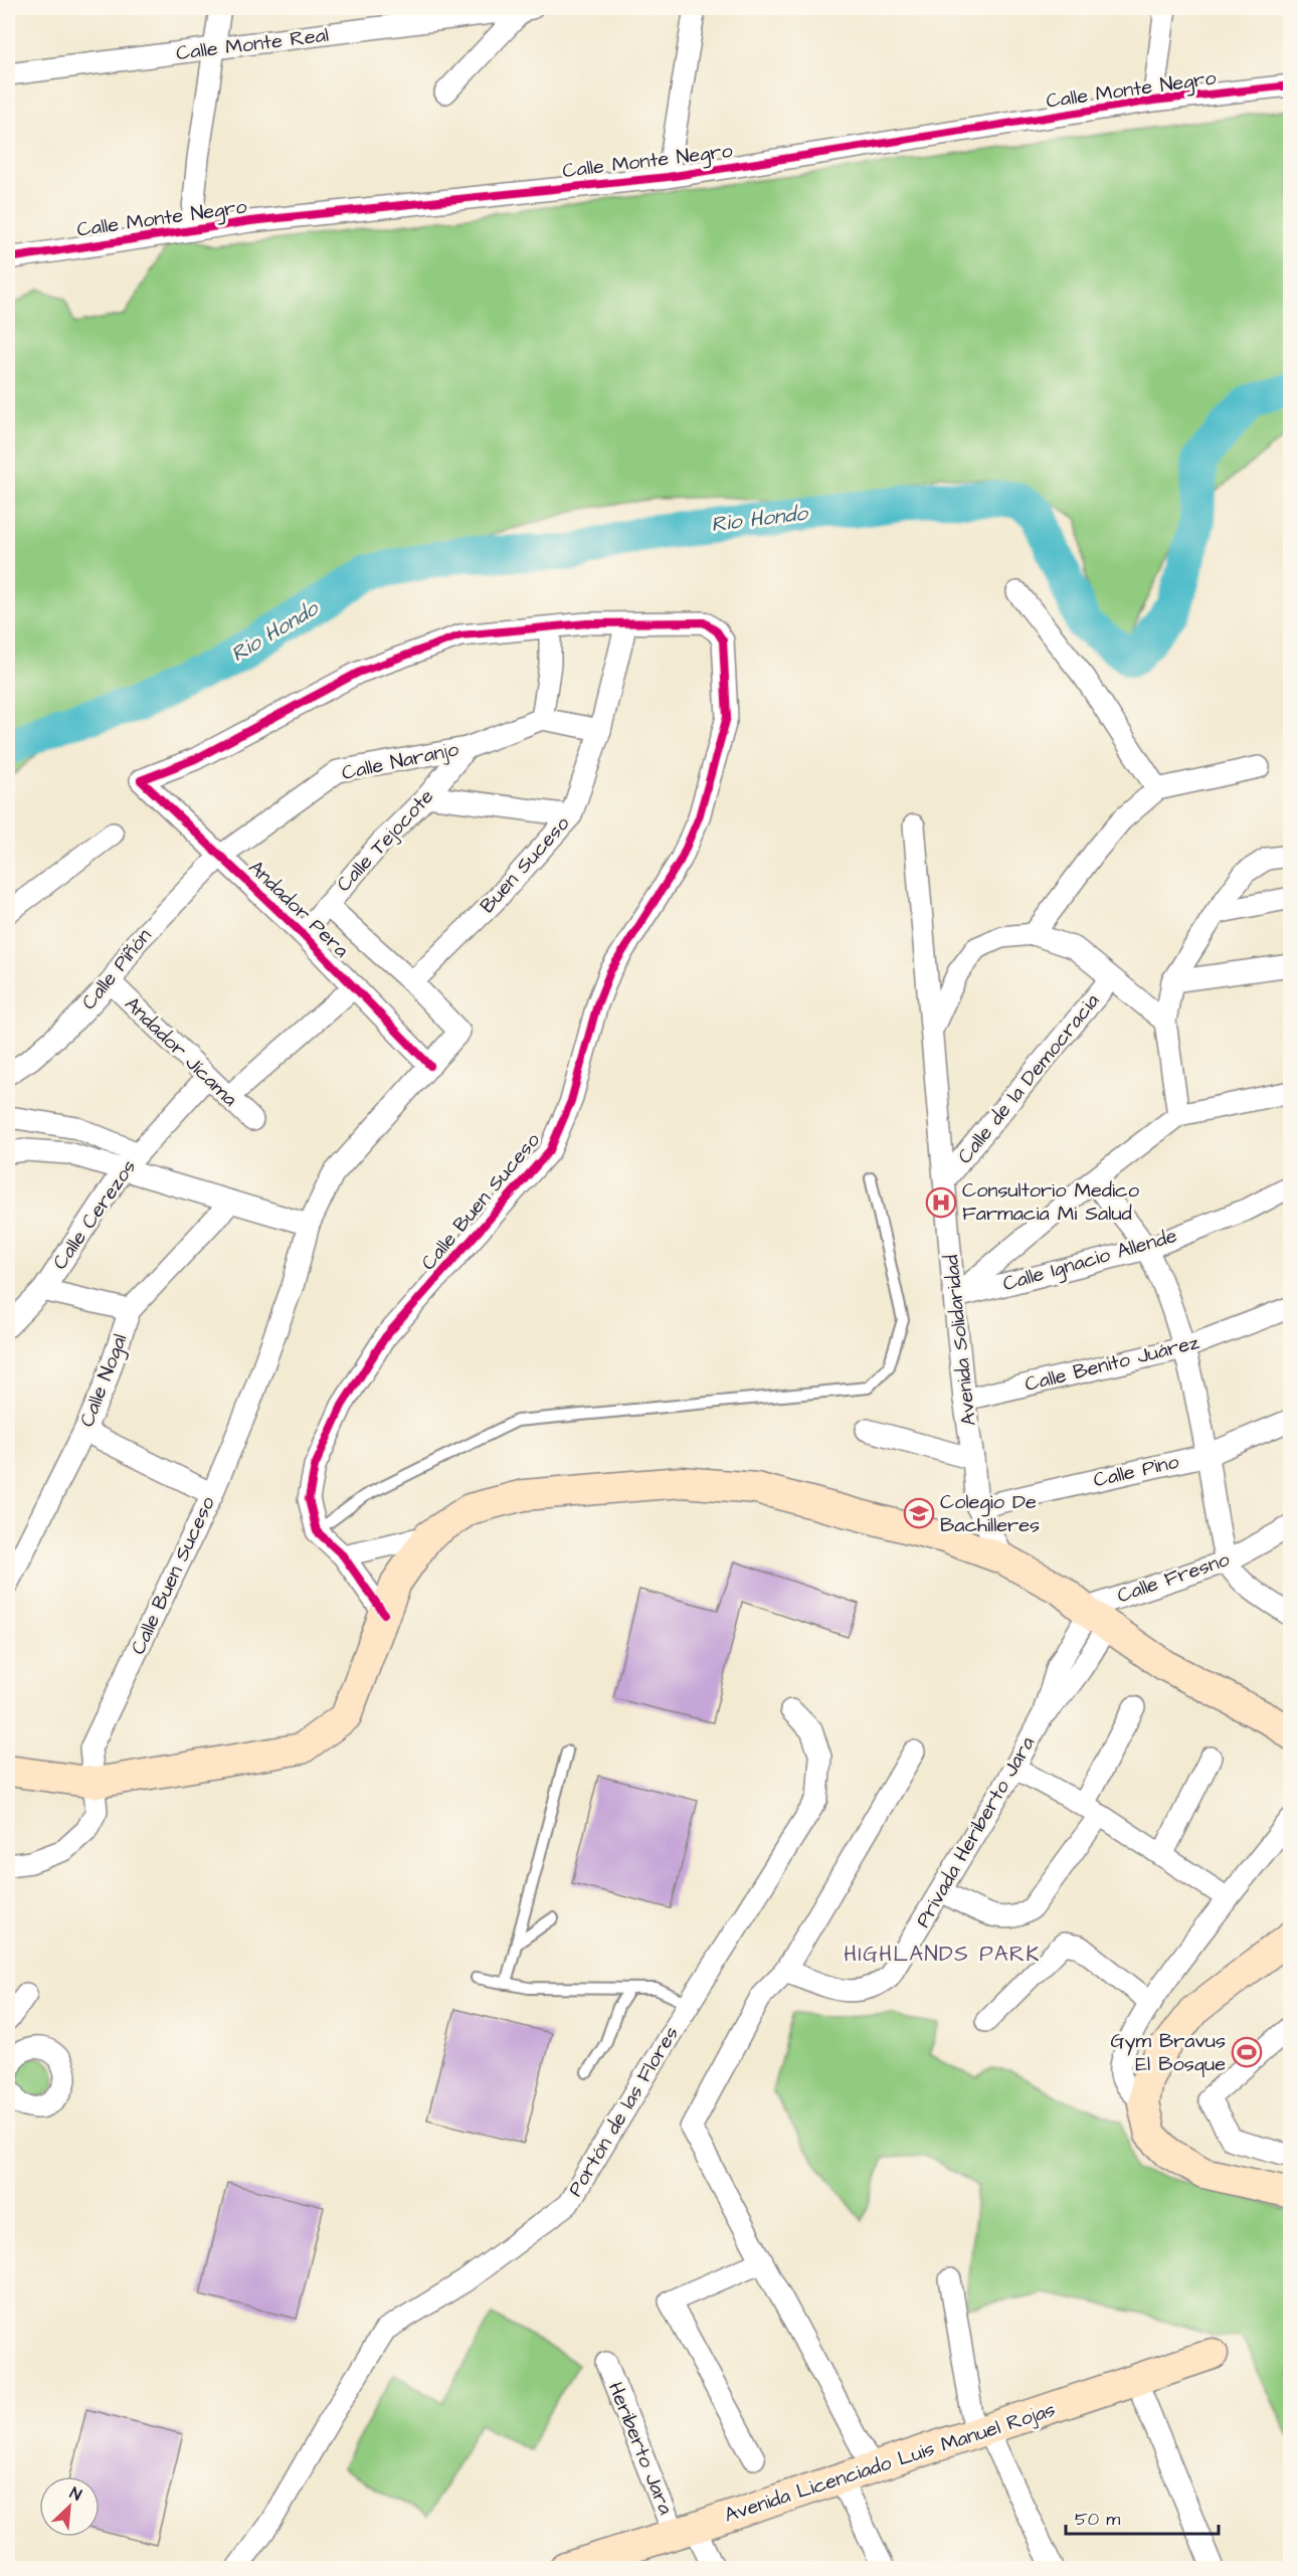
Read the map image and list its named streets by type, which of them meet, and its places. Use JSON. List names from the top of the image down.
{
  "streets": {
    "main road": ["Avenida Licenciado Luis Manuel Rojas"],
    "street": [
      "Calle Monte Real",
      "Calle Monte Negro",
      "Calle Naranjo",
      "Calle Tejocote",
      "Buen Suceso",
      "Andador Pera",
      "Calle Piñón",
      "Andador Jícama",
      "Calle de la Democracia",
      "Calle Buen Suceso",
      "Calle Cerezos",
      "Calle Ignacio Allende",
      "Avenida Solidaridad",
      "Calle Benito Juárez",
      "Calle Nogal",
      "Calle Pino",
      "Calle Fresno",
      "Privada Heriberto Jara",
      "Portón de las Flores",
      "Heriberto Jara"
    ]
  },
  "crossings": [
    ["Calle Naranjo", "Calle Tejocote"],
    ["Calle Naranjo", "Andador Pera"],
    ["Calle Naranjo", "Calle Piñón"],
    ["Calle Tejocote", "Buen Suceso"],
    ["Calle Tejocote", "Andador Pera"],
    ["Calle Tejocote", "Calle Buen Suceso"],
    ["Buen Suceso", "Calle Buen Suceso"],
    ["Andador Pera", "Calle Piñón"],
    ["Andador Pera", "Calle Buen Suceso"],
    ["Calle Piñón", "Andador Jícama"],
    ["Andador Jícama", "Calle Cerezos"],
    ["Calle de la Democracia", "Avenida Solidaridad"],
    ["Calle Ignacio Allende", "Avenida Solidaridad"],
    ["Avenida Solidaridad", "Calle Benito Juárez"],
    ["Avenida Solidaridad", "Calle Pino"],
    ["Calle Fresno", "Privada Heriberto Jara"],
    ["Heriberto Jara", "Avenida Licenciado Luis Manuel Rojas"]
  ],
  "districts": ["HIGHLANDS PARK"],
  "water": ["Rio Hondo"],
  "places": {
    "hospital": ["Consultorio Medico Farmacia Mi Salud"],
    "school or university": ["Colegio De Bachilleres"],
    "sports": ["Gym Bravus El Bosque"]
  },
  "scale_bar": "50 m",
  "north": "top right"
}
